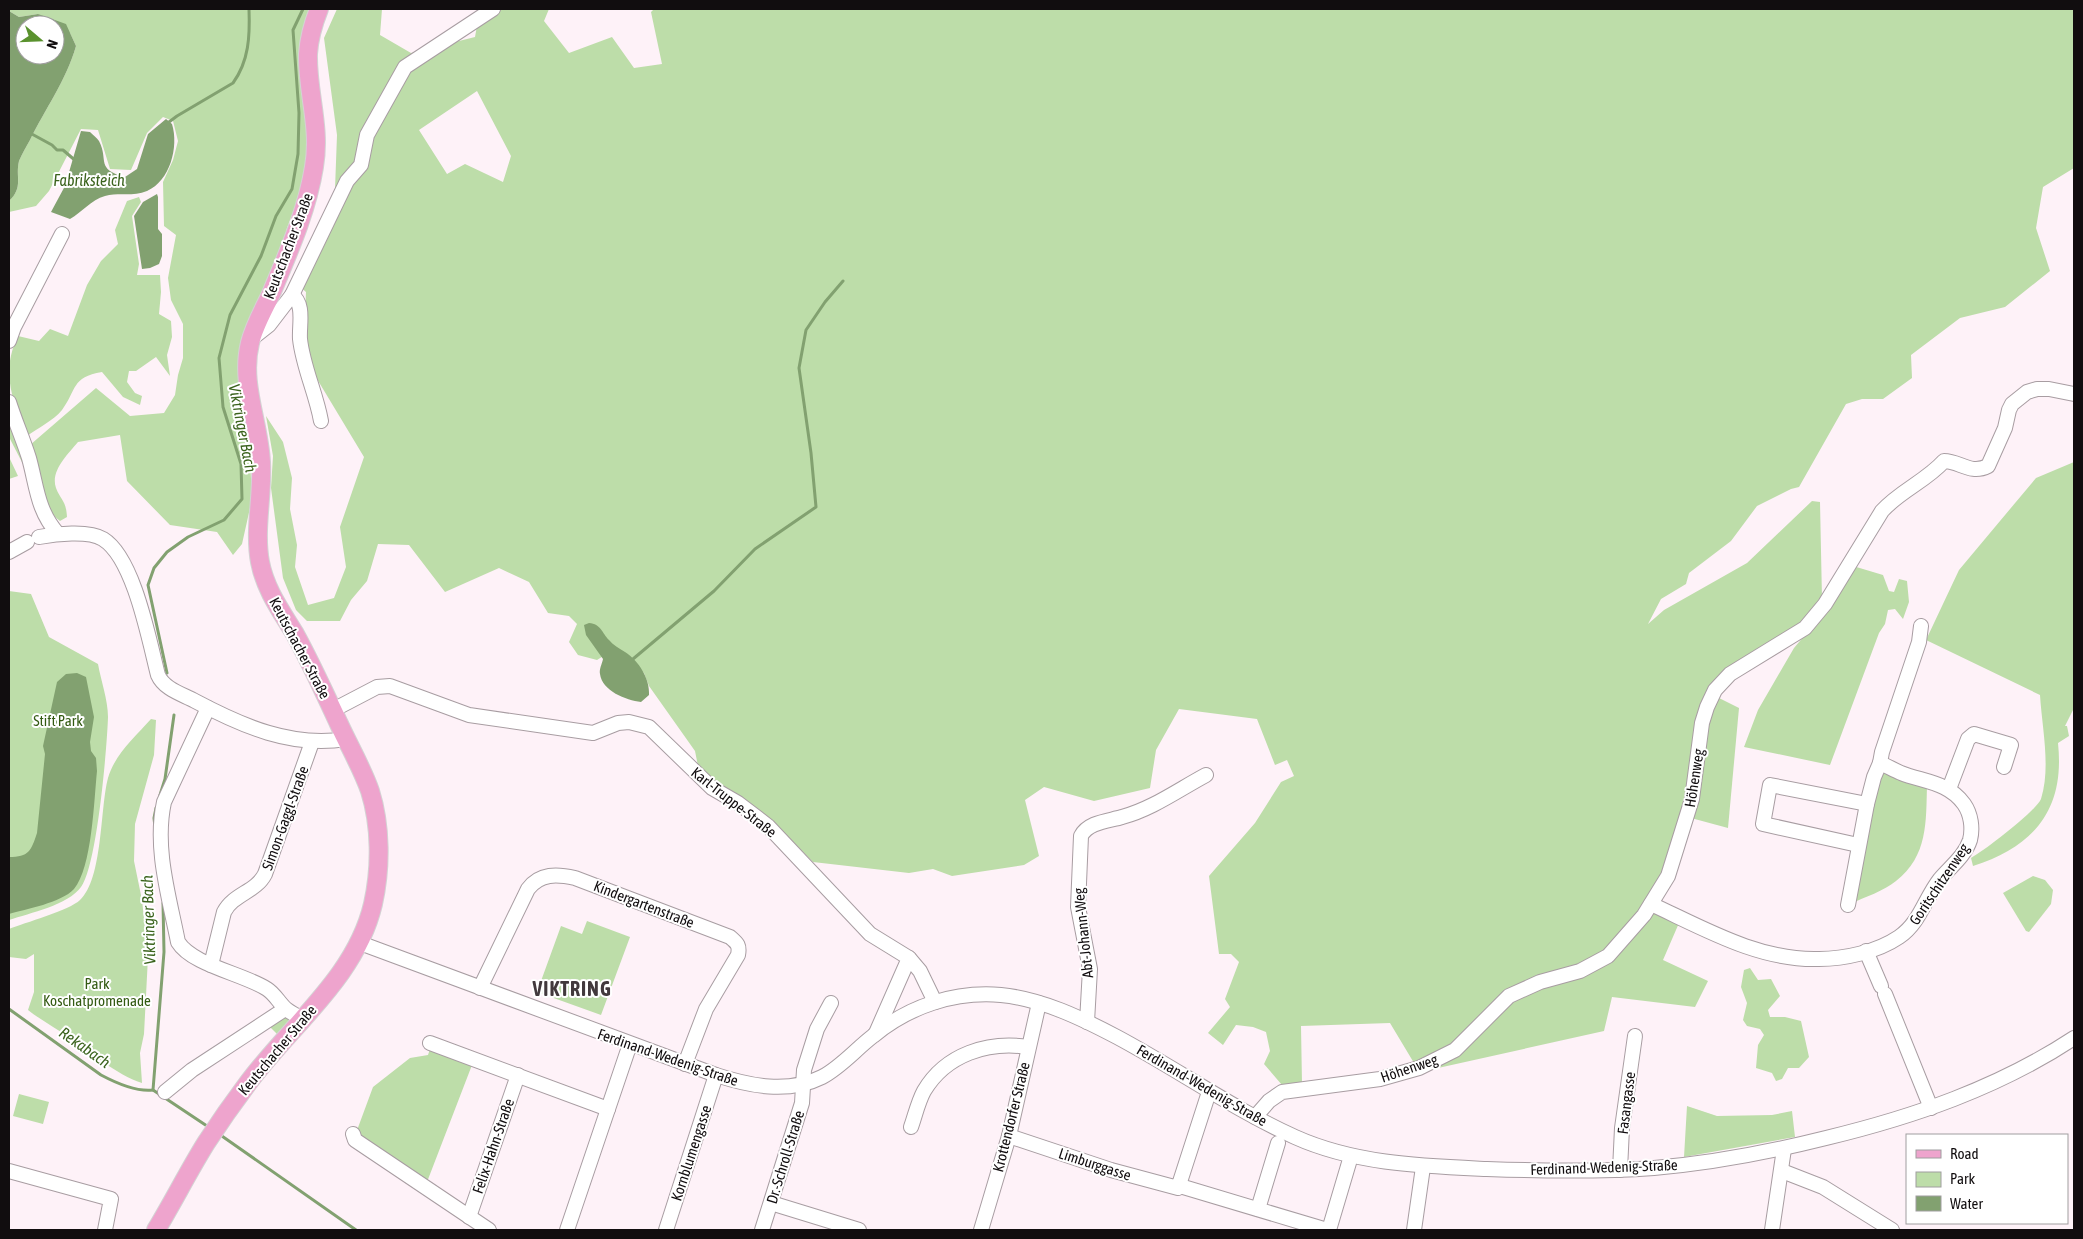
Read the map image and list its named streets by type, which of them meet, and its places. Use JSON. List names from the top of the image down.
{
  "streets": {
    "main road": ["Keutschacher Straße"],
    "street": [
      "Höhenweg",
      "Karl-Truppe-Straße",
      "Simon-Gaggl-Straße",
      "Goritschitzenweg",
      "Kindergartenstraße",
      "Abt-Johann-Weg",
      "Ferdinand-Wedenig-Straße",
      "Fasangasse",
      "Krottendorfer Straße",
      "Felix-Hahn-Straße",
      "Kornblumengasse",
      "Dr.-Schroll-Straße",
      "Limburggasse"
    ]
  },
  "crossings": [
    ["Keutschacher Straße", "Karl-Truppe-Straße"],
    ["Keutschacher Straße", "Ferdinand-Wedenig-Straße"],
    ["Höhenweg", "Goritschitzenweg"],
    ["Höhenweg", "Ferdinand-Wedenig-Straße"],
    ["Karl-Truppe-Straße", "Ferdinand-Wedenig-Straße"],
    ["Kindergartenstraße", "Ferdinand-Wedenig-Straße"],
    ["Abt-Johann-Weg", "Ferdinand-Wedenig-Straße"],
    ["Ferdinand-Wedenig-Straße", "Fasangasse"],
    ["Ferdinand-Wedenig-Straße", "Krottendorfer Straße"],
    ["Ferdinand-Wedenig-Straße", "Kornblumengasse"],
    ["Ferdinand-Wedenig-Straße", "Dr.-Schroll-Straße"],
    ["Ferdinand-Wedenig-Straße", "Limburggasse"],
    ["Krottendorfer Straße", "Limburggasse"]
  ],
  "districts": ["VIKTRING"],
  "water": ["Fabriksteich", "Viktringer Bach", "Rekabach"],
  "parks": ["Stift Park", "Park Koschatpromenade"],
  "legend": ["Road", "Park", "Water"],
  "north": "right"
}
